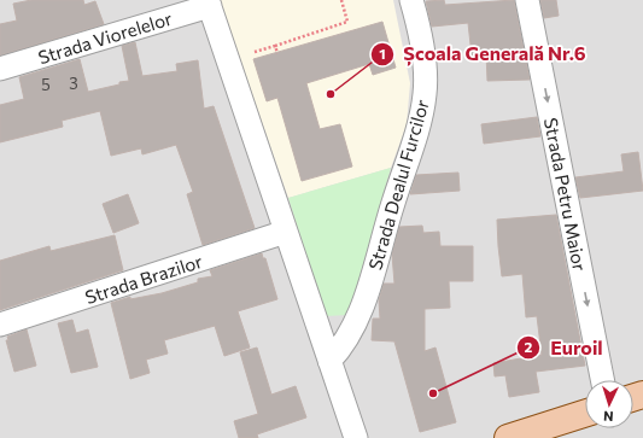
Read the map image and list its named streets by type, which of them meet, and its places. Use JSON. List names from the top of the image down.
{
  "streets": {
    "street": [
      "Strada Viorelelor",
      "Strada Dealul Furcilor",
      "Strada Petru Maior",
      "Strada Brazilor"
    ]
  },
  "one_way": ["Strada Petru Maior"],
  "places": ["Școala Generală Nr.6", "Euroil"],
  "house_numbers": ["3", "5"],
  "north": "bottom"
}
